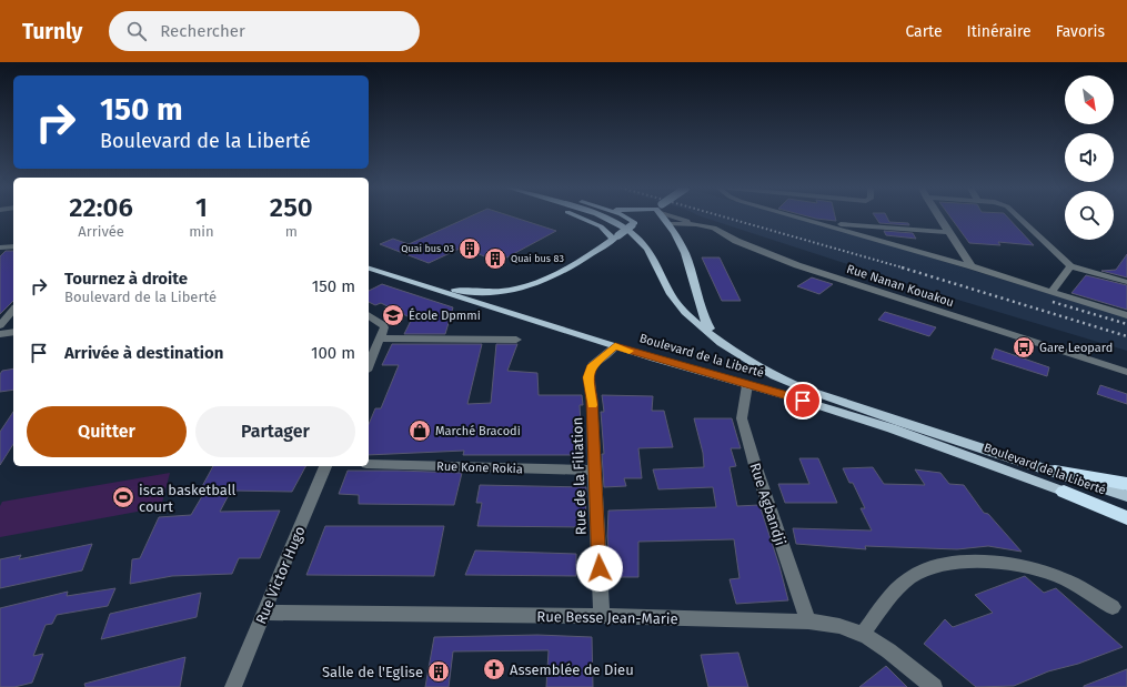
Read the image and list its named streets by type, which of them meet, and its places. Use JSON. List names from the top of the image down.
{
  "streets": {
    "main road": ["Boulevard de la Liberté"],
    "street": [
      "Rue Nanan Kouakou",
      "Rue Kone Rokia",
      "Rue de la Filiation",
      "Rue Agbandji",
      "Rue Victor Hugo",
      "Rue Besse Jean-Marie"
    ]
  },
  "crossings": [
    ["Boulevard de la Liberté", "Rue de la Filiation"],
    ["Boulevard de la Liberté", "Rue Agbandji"],
    ["Rue Kone Rokia", "Rue de la Filiation"],
    ["Rue de la Filiation", "Rue Besse Jean-Marie"],
    ["Rue Agbandji", "Rue Besse Jean-Marie"],
    ["Rue Victor Hugo", "Rue Besse Jean-Marie"]
  ],
  "places": {
    "building": ["Quai bus 03", "Quai bus 83", "Salle de l'Eglise"],
    "school or university": ["École Dpmmi"],
    "bus stop": ["Gare Leopard"],
    "shop": ["Marché Bracodi"],
    "sports": ["isca basketball court"],
    "church": ["Assemblée de Dieu"]
  },
  "north": "bottom right",
  "page": {
    "header": "Turnly",
    "search": "Rechercher",
    "nav": ["Carte", "Itinéraire", "Favoris"],
    "turn": ["150 m", "Boulevard de la Liberté"],
    "eta": [
      "22:06",
      "Arrivée",
      "1",
      "min",
      "250",
      "m"
    ],
    "list": [
      {
        "name": "Tournez à droite",
        "note": "Boulevard de la Liberté",
        "value": "150 m"
      },
      {
        "name": "Arrivée à destination",
        "value": "100 m"
      }
    ],
    "buttons": ["Quitter", "Partager"]
  }
}
